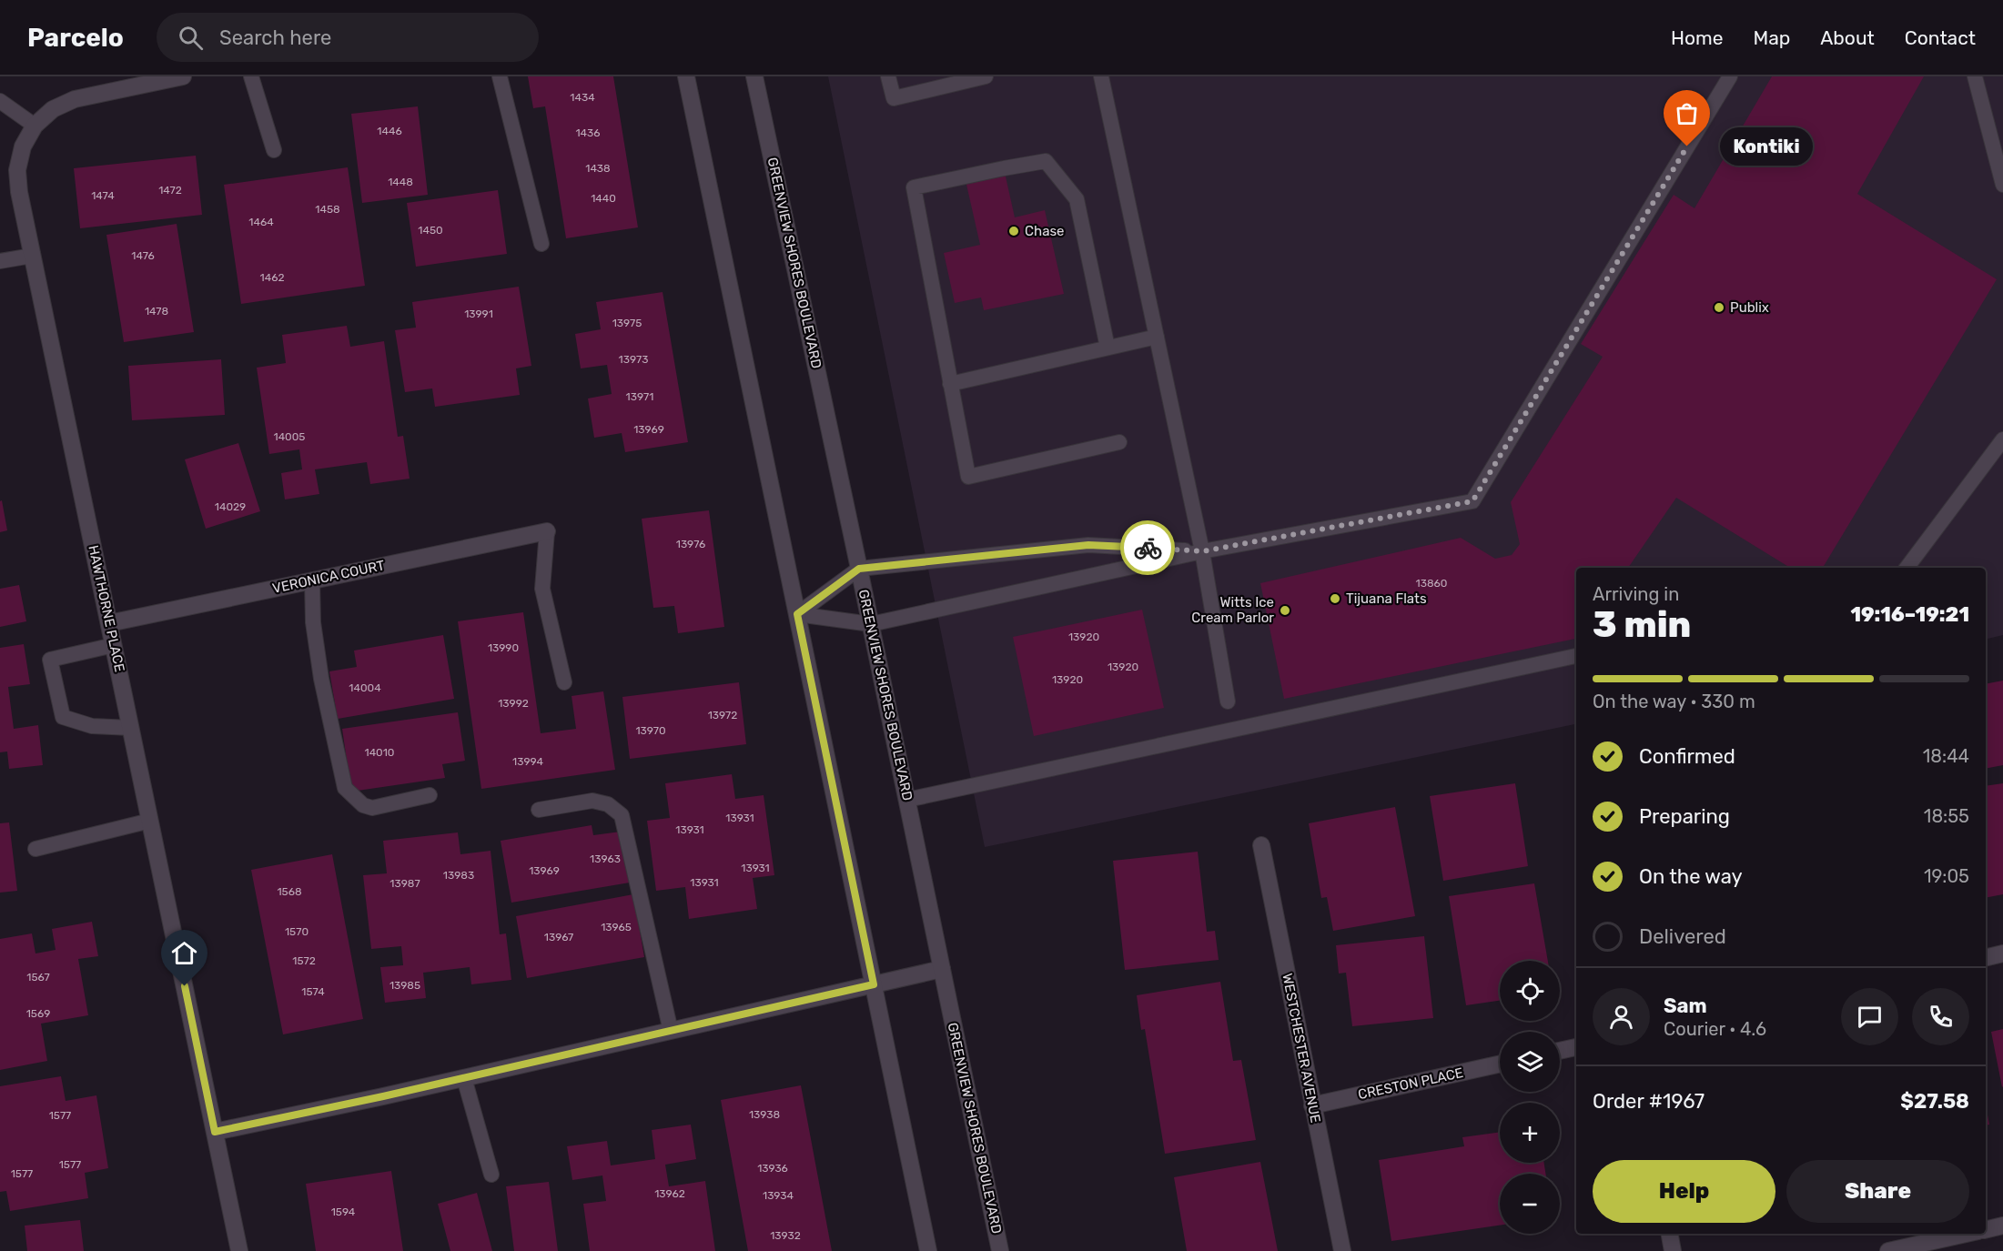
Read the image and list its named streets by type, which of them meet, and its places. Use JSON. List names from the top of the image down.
{
  "streets": {
    "street": [
      "GREENVIEW SHORES BOULEVARD",
      "VERONICA COURT",
      "HAWTHORNE PLACE",
      "WESTCHESTER AVENUE",
      "CRESTON PLACE"
    ]
  },
  "crossings": [
    ["VERONICA COURT", "HAWTHORNE PLACE"],
    ["WESTCHESTER AVENUE", "CRESTON PLACE"]
  ],
  "places": [
    "Kontiki",
    "Chase",
    "Publix",
    "Tijuana Flats",
    "Witts Ice Cream Parlor"
  ],
  "house_numbers": [
    "1434",
    "1446",
    "1436",
    "1438",
    "1448",
    "1472",
    "1474",
    "1440",
    "1458",
    "1464",
    "1450",
    "1476",
    "1462",
    "1478",
    "13991",
    "13975",
    "13973",
    "13971",
    "13969",
    "14005",
    "14029",
    "13976",
    "13860",
    "13920",
    "13990",
    "13920",
    "13920",
    "14004",
    "13992",
    "13972",
    "13970",
    "14010",
    "13994",
    "13931",
    "13931",
    "13963",
    "13931",
    "13969",
    "13983",
    "13931",
    "13987",
    "1568",
    "13965",
    "1570",
    "13967",
    "1572",
    "1567",
    "13985",
    "1574",
    "1569",
    "13938",
    "1577",
    "1577",
    "13936",
    "1577",
    "13962",
    "13934",
    "1594",
    "13932"
  ],
  "page": {
    "header": "Parcelo",
    "search": "Search here",
    "nav": [
      "Home",
      "Map",
      "About",
      "Contact"
    ],
    "bubble": "Kontiki",
    "heading": ["3 min", "Arriving in", "19:16–19:21"],
    "panel": [
      "Sam",
      "Courier · 4.6",
      "Order #1967",
      "$27.58"
    ],
    "bar": "On the way · 330 m",
    "list": [
      ["Confirmed", "18:44"],
      ["Preparing", "18:55"],
      ["On the way", "19:05"],
      "Delivered"
    ],
    "map_buttons": ["+", "−"],
    "buttons": ["Help", "Share"]
  }
}
